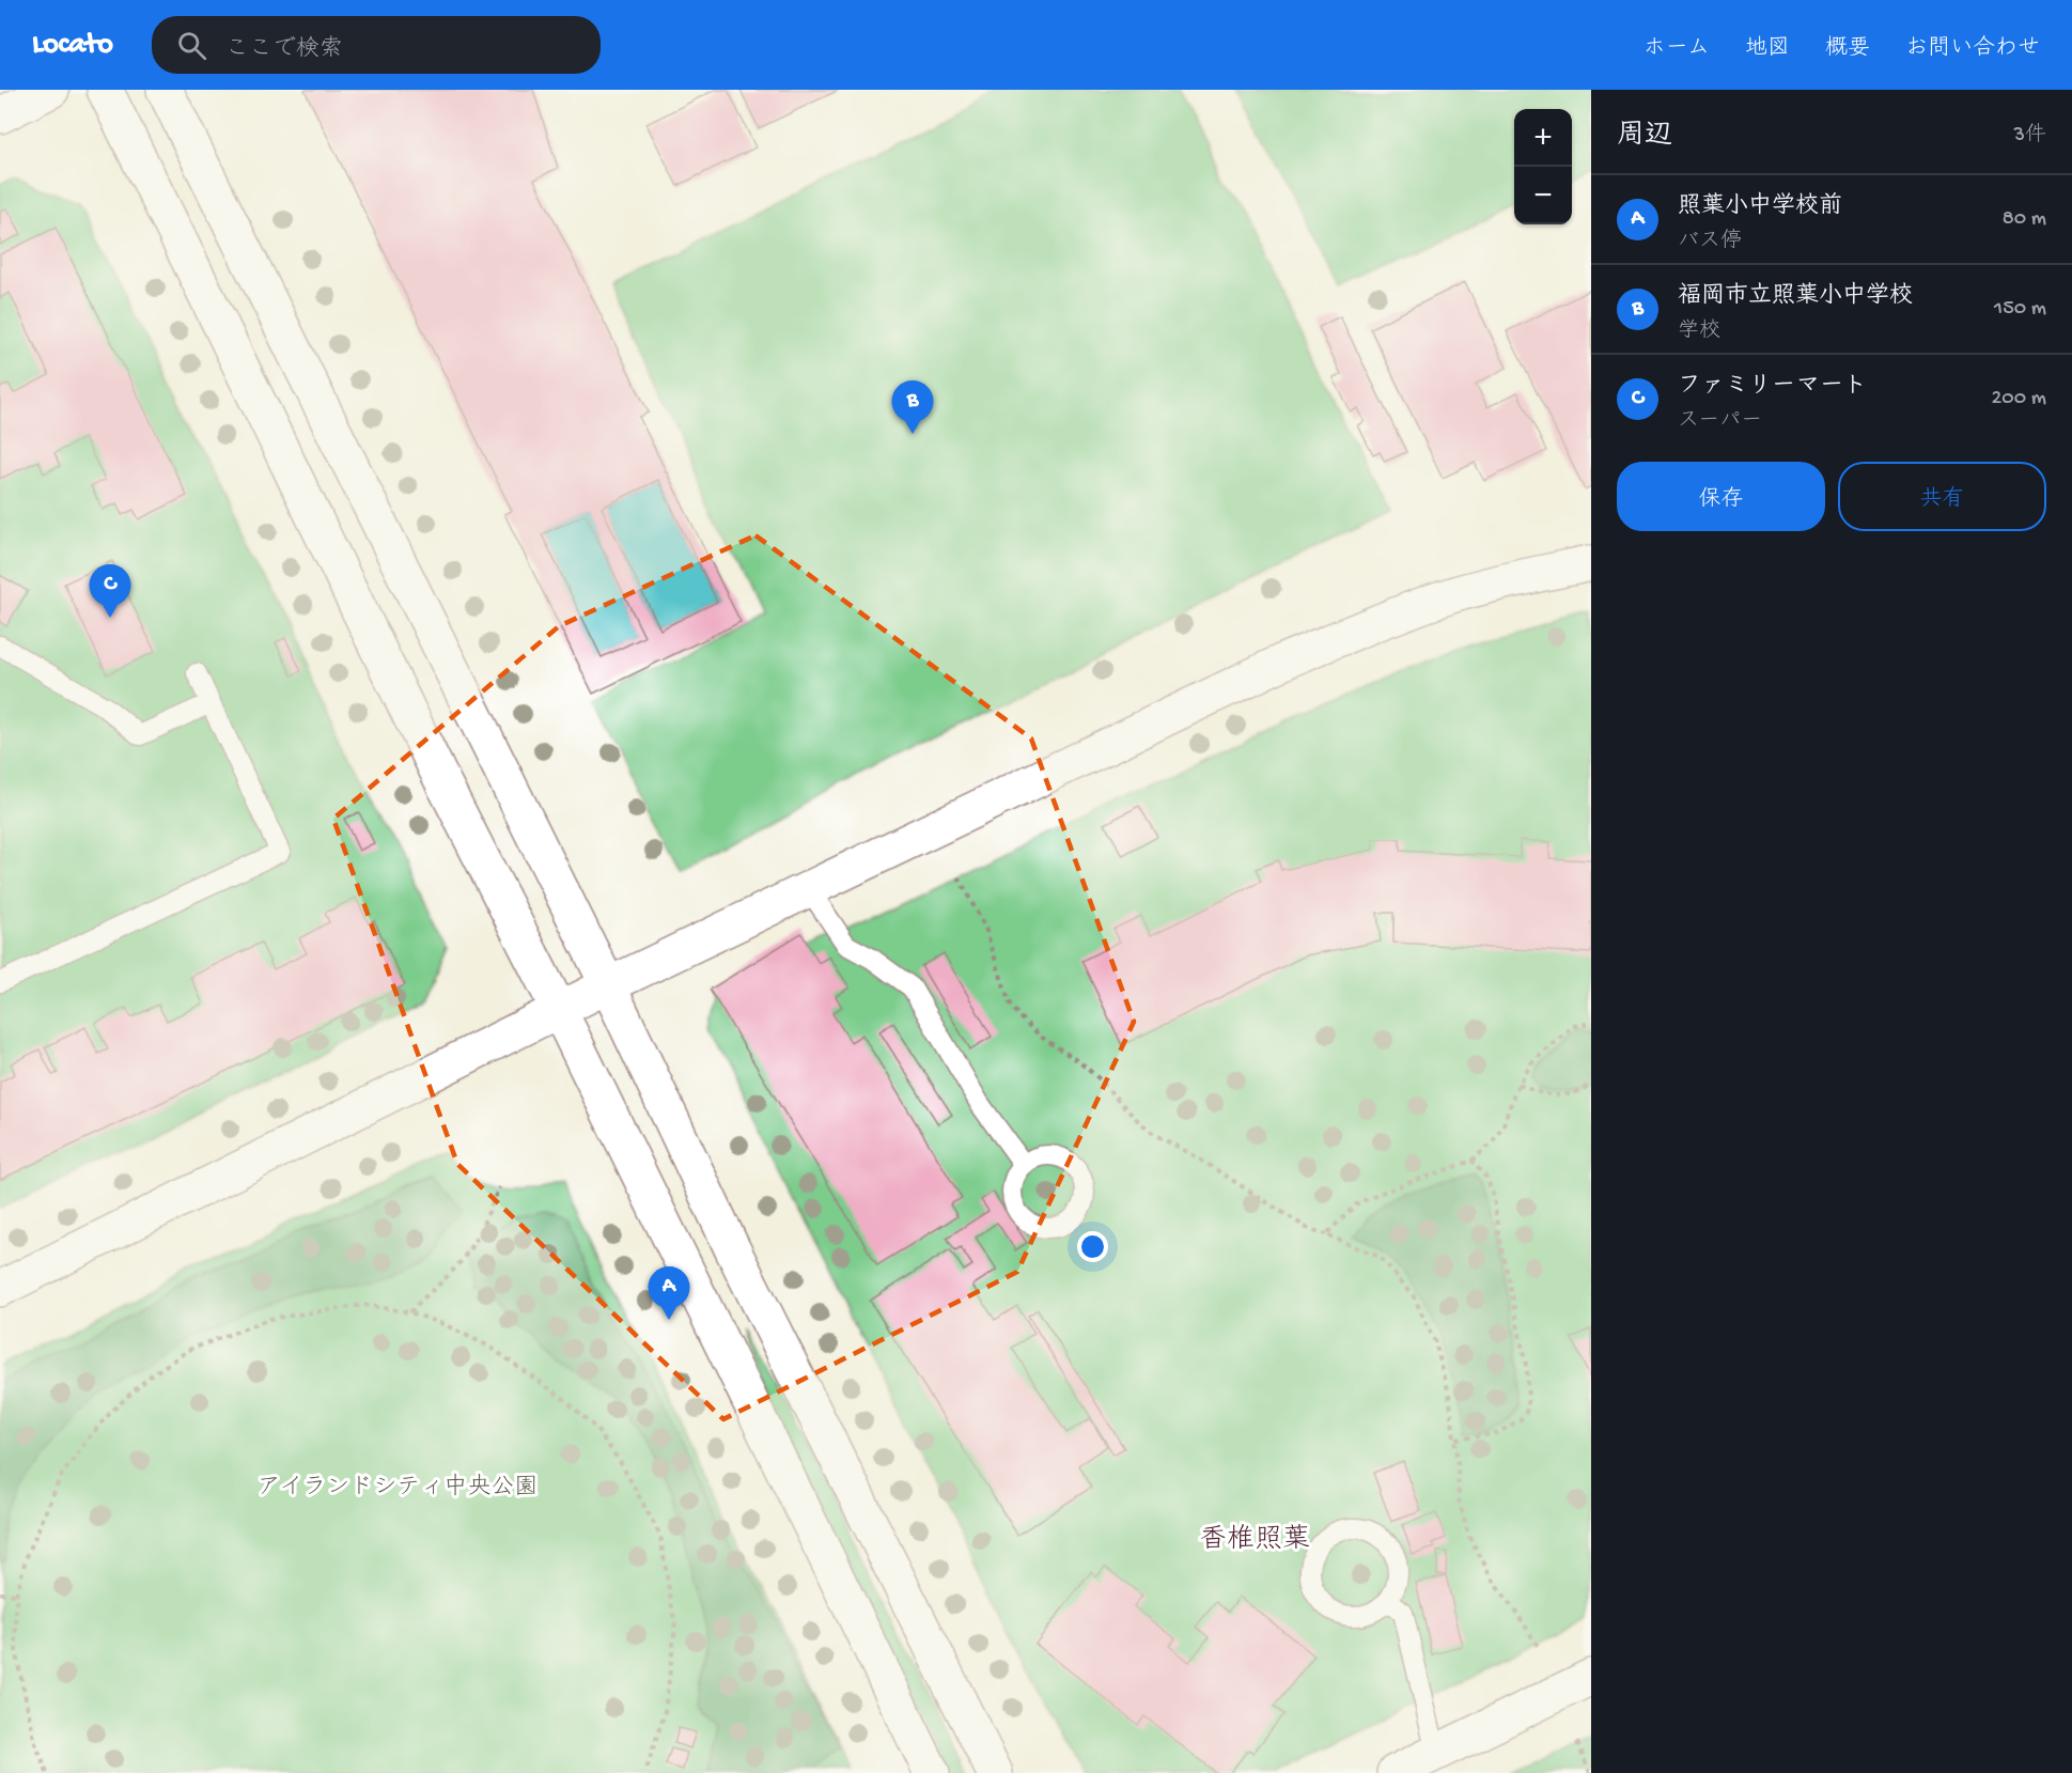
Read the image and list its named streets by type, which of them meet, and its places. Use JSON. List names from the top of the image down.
{
  "districts": ["香椎照葉"],
  "parks": ["アイランドシティ中央公園"],
  "page": {
    "header": "Locato",
    "search": "ここで検索",
    "nav": [
      "ホーム",
      "地図",
      "概要",
      "お問い合わせ"
    ],
    "heading": ["周辺", "3件"],
    "map_buttons": ["+", "−"],
    "list": [
      {
        "mark": "A",
        "name": "照葉小中学校前",
        "note": "バス停",
        "value": "80 m"
      },
      {
        "mark": "B",
        "name": "福岡市立照葉小中学校",
        "note": "学校",
        "value": "150 m"
      },
      {
        "mark": "C",
        "name": "ファミリーマート",
        "note": "スーパー",
        "value": "200 m"
      }
    ],
    "pins": ["B", "C", "A"],
    "buttons": ["保存", "共有"]
  }
}
